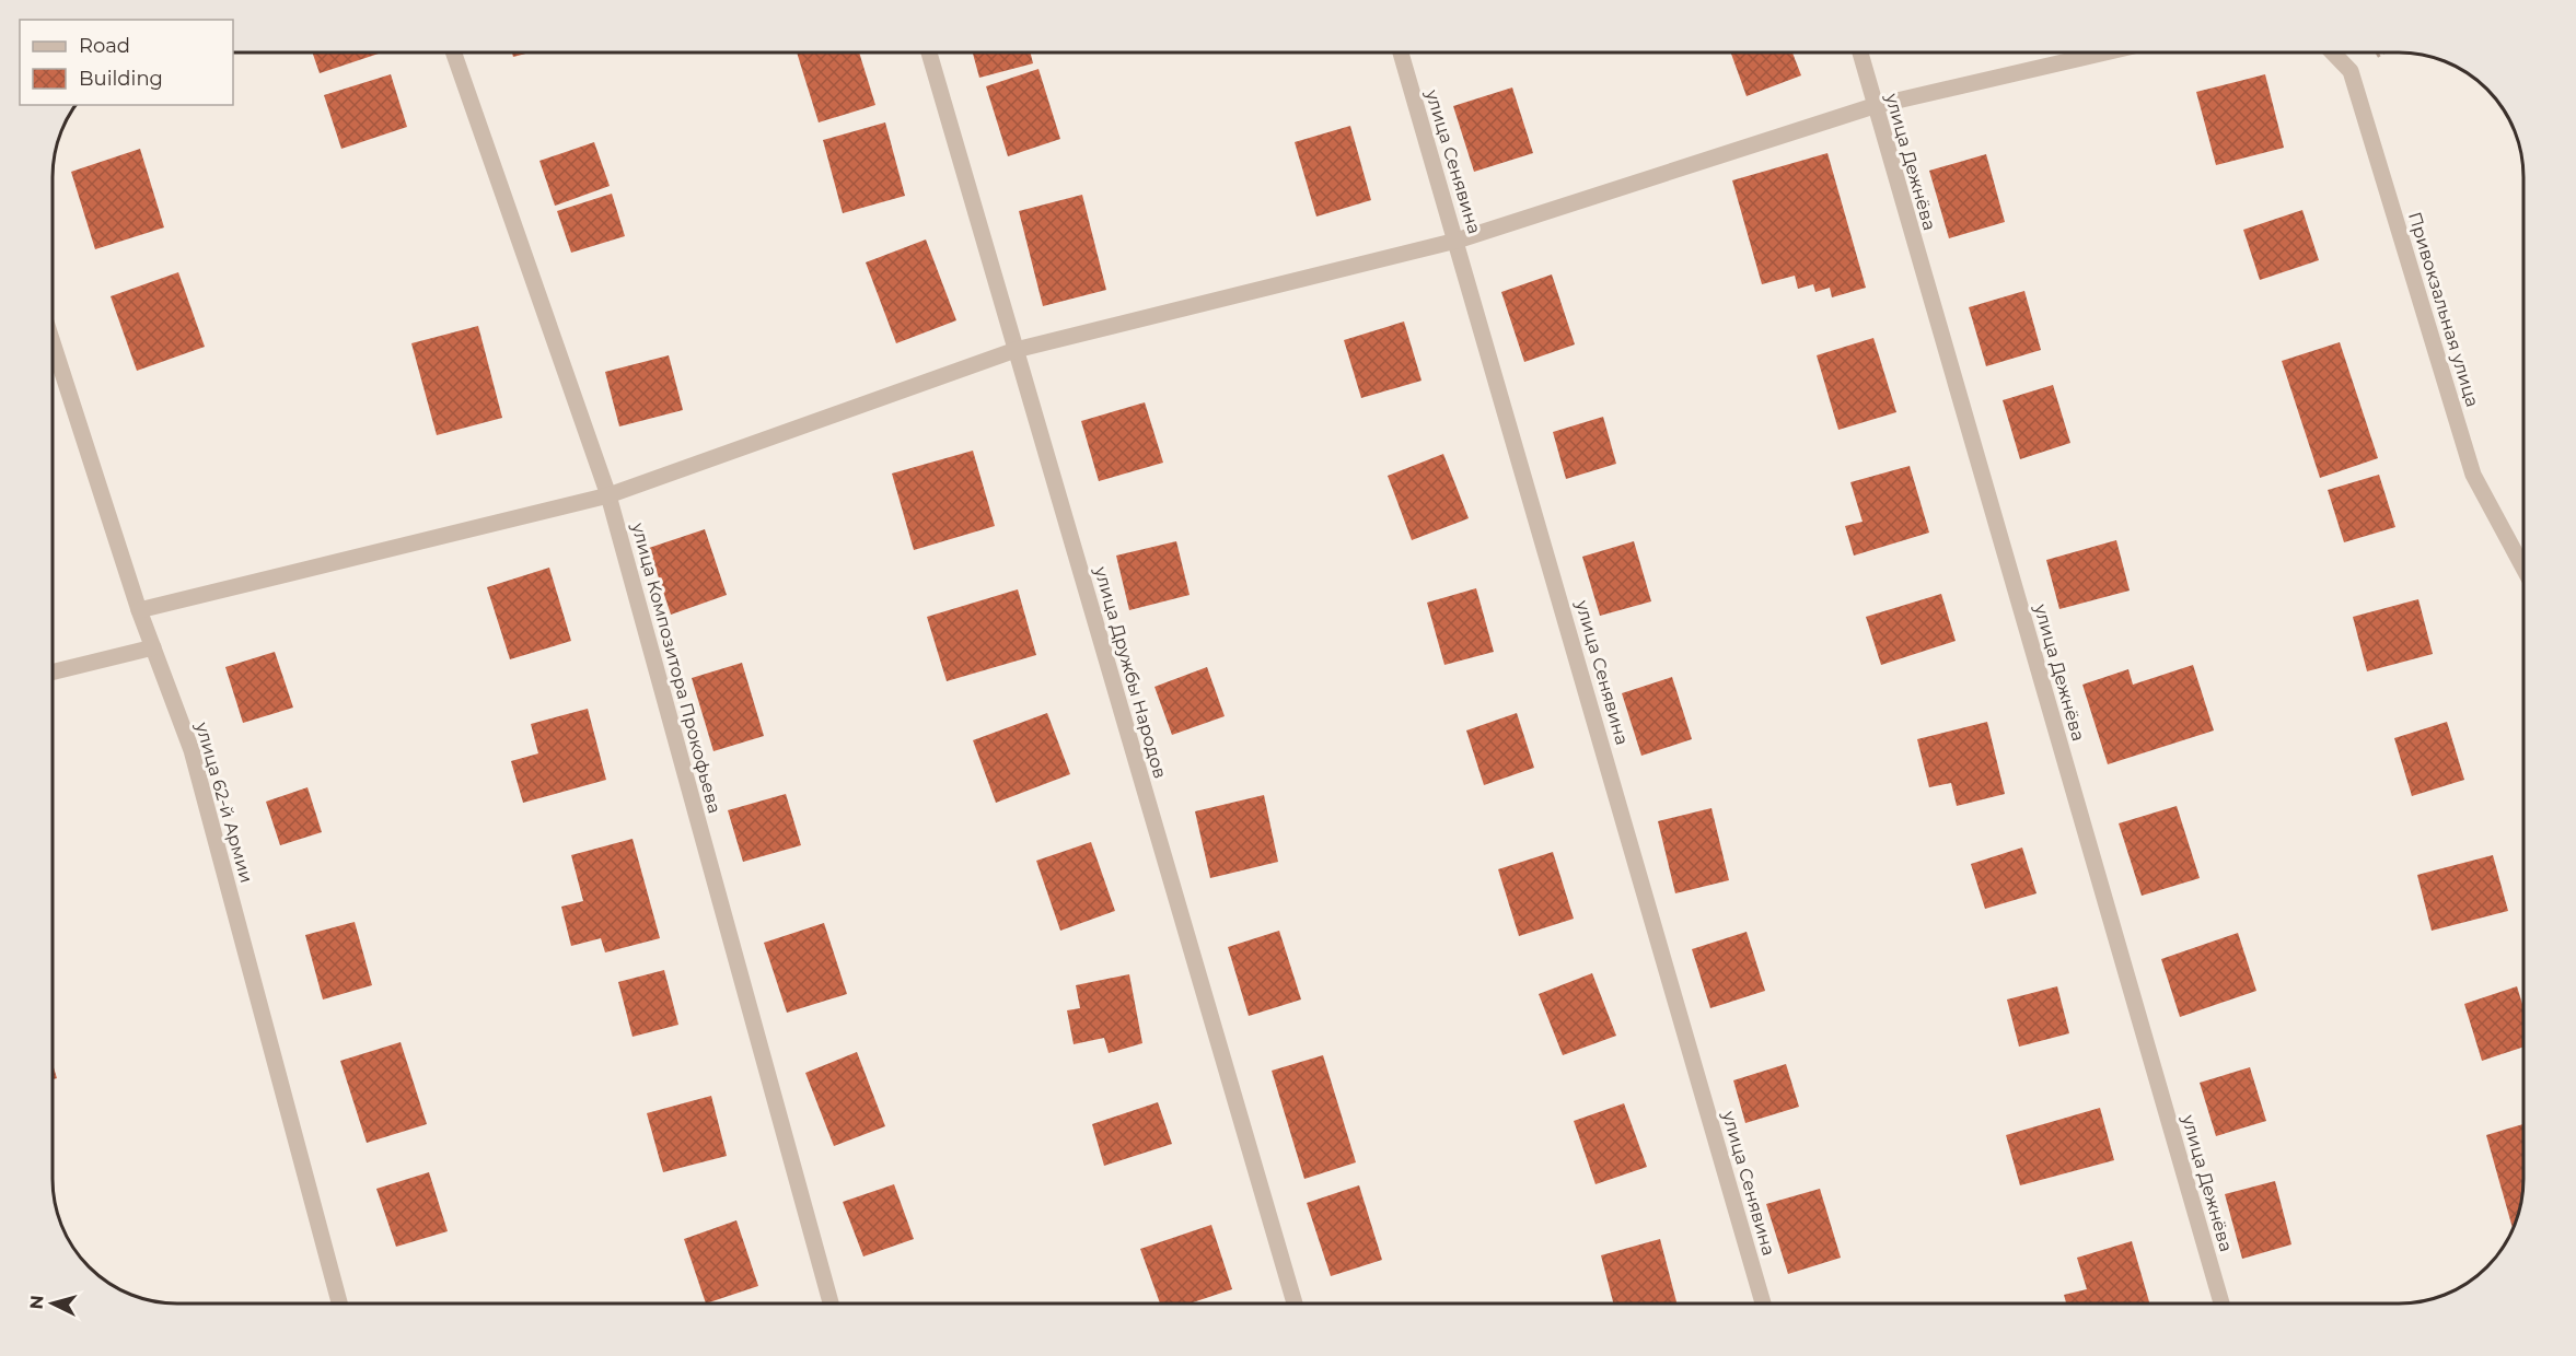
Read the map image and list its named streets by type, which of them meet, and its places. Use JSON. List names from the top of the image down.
{
  "streets": {
    "street": [
      "улица Сенявина",
      "улица Дежнёва",
      "Привокзальная улица",
      "улица Композитора Прокофьева",
      "улица Дружбы Народов",
      "улица 62-й Армии"
    ]
  },
  "legend": ["Road", "Building"],
  "north": "left"
}
